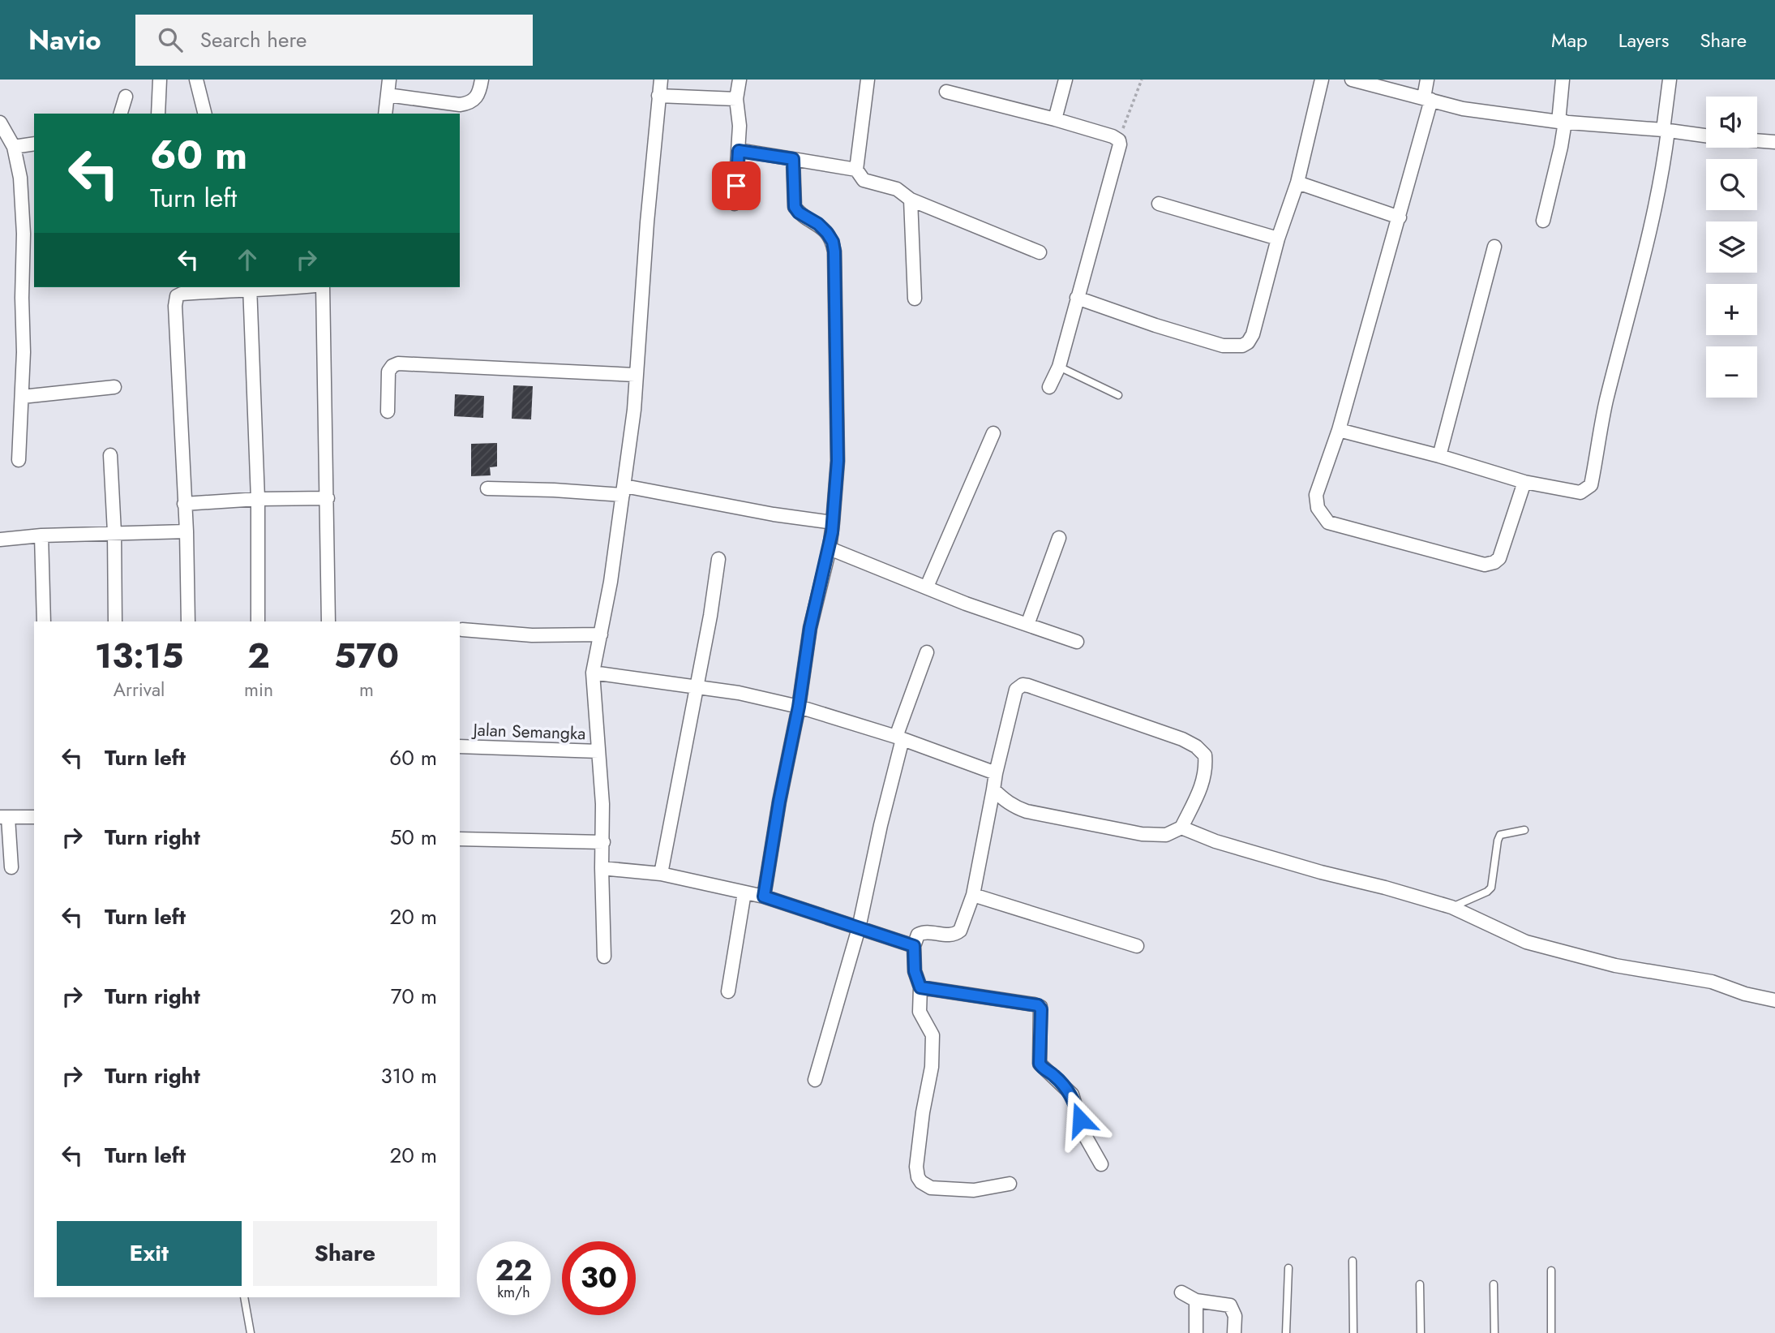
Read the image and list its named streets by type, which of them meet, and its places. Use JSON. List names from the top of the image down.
{
  "streets": {
    "street": ["Jalan Semangka"]
  },
  "page": {
    "header": "Navio",
    "search": "Search here",
    "nav": ["Map", "Layers", "Share"],
    "map_buttons": ["+", "−"],
    "turn": ["60 m", "Turn left"],
    "eta": [
      "13:15",
      "Arrival",
      "2",
      "min",
      "570",
      "m"
    ],
    "list": [
      {
        "name": "Turn left",
        "value": "60 m"
      },
      {
        "name": "Turn right",
        "value": "50 m"
      },
      {
        "name": "Turn left",
        "value": "20 m"
      },
      {
        "name": "Turn right",
        "value": "70 m"
      },
      {
        "name": "Turn right",
        "value": "310 m"
      },
      {
        "name": "Turn left",
        "value": "20 m"
      }
    ],
    "buttons": ["Exit", "Share"],
    "speed": "22 km/h",
    "limit": "30"
  }
}
